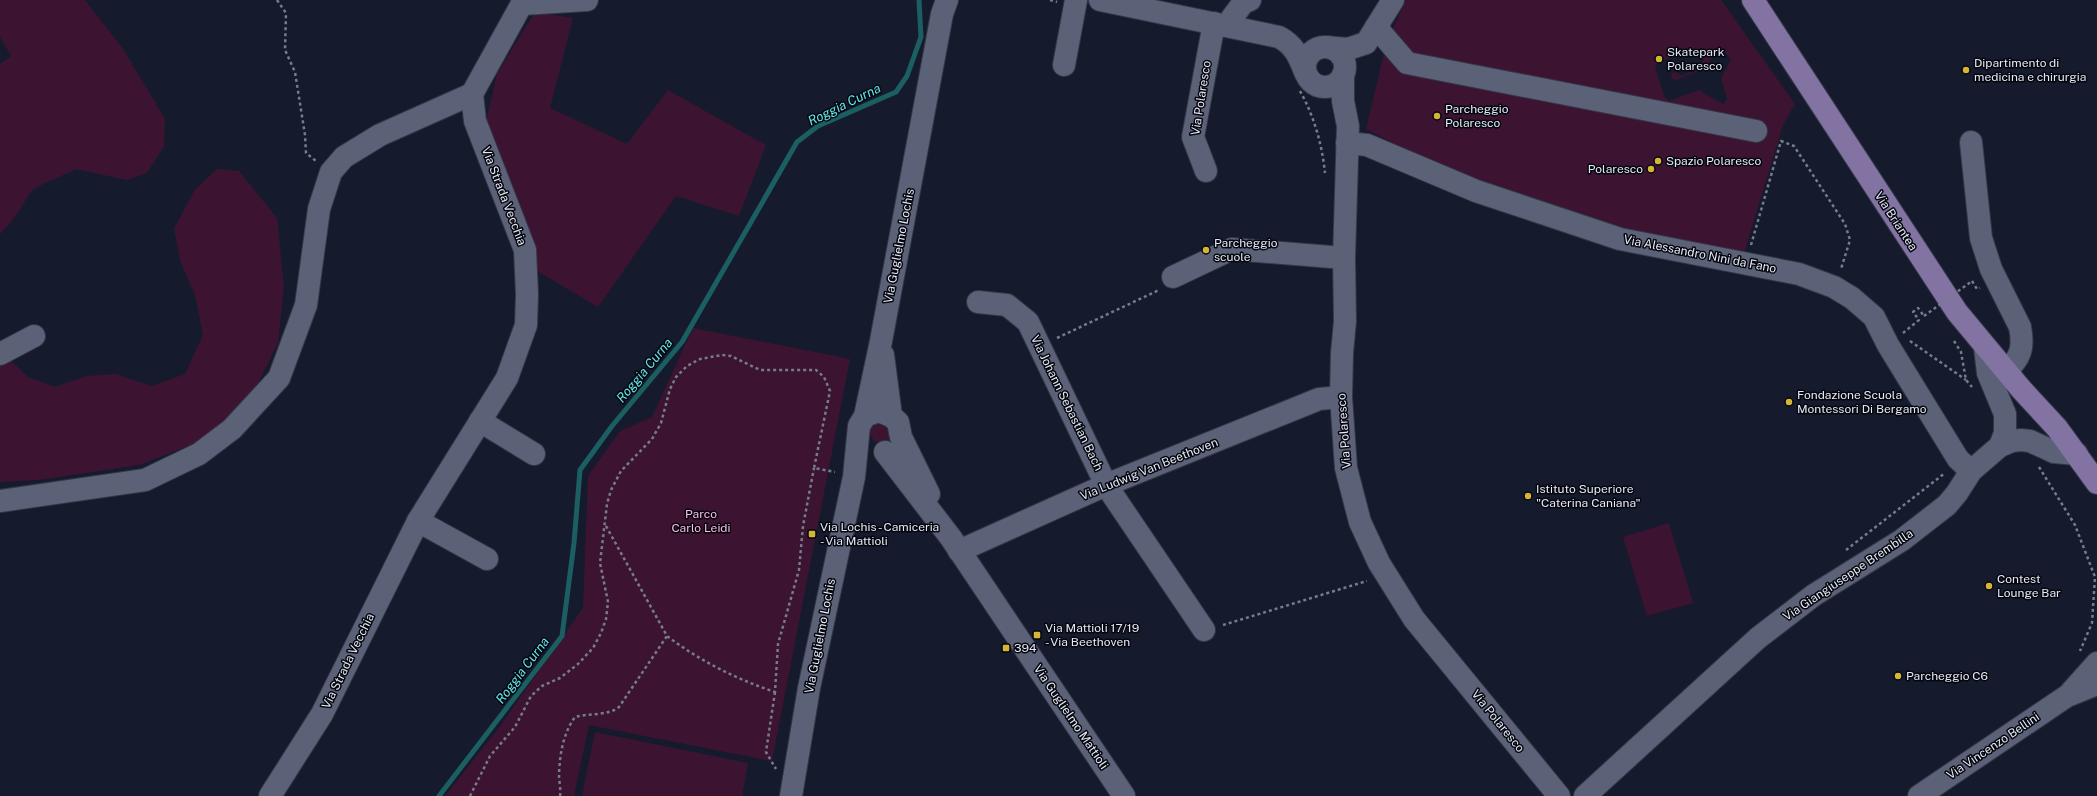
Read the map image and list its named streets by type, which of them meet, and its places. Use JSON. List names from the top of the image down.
{
  "streets": {
    "main road": ["Via Briantea"],
    "street": [
      "Via Polaresco",
      "Via Strada Vecchia",
      "Via Guglielmo Lochis",
      "Via Alessandro Nini da Fano",
      "Via Johann Sebastian Bach",
      "Via Ludwig Van Beethoven",
      "Via Giangiuseppe Brembilla",
      "Via Guglielmo Mattioli",
      "Via Vincenzo Bellini"
    ]
  },
  "crossings": [
    ["Via Polaresco", "Via Alessandro Nini da Fano"],
    ["Via Polaresco", "Via Ludwig Van Beethoven"],
    ["Via Briantea", "Via Giangiuseppe Brembilla"],
    ["Via Guglielmo Lochis", "Via Guglielmo Mattioli"],
    ["Via Alessandro Nini da Fano", "Via Giangiuseppe Brembilla"],
    ["Via Johann Sebastian Bach", "Via Ludwig Van Beethoven"],
    ["Via Ludwig Van Beethoven", "Via Guglielmo Mattioli"]
  ],
  "water": ["Roggia Curna"],
  "parks": ["Parco Carlo Leidi"],
  "places": {
    "other": [
      "Skatepark Polaresco",
      "Dipartimento di medicina e chirurgia",
      "Parcheggio Polaresco",
      "Spazio Polaresco",
      "Polaresco",
      "Parcheggio scuole",
      "Fondazione Scuola Montessori Di Bergamo",
      "Istituto Superiore \"Caterina Caniana\"",
      "Contest Lounge Bar",
      "Parcheggio C6"
    ],
    "transit": ["Via Lochis - Camiceria - Via Mattioli", "Via Mattioli 17/19 - Via Beethoven", "394"]
  }
}
